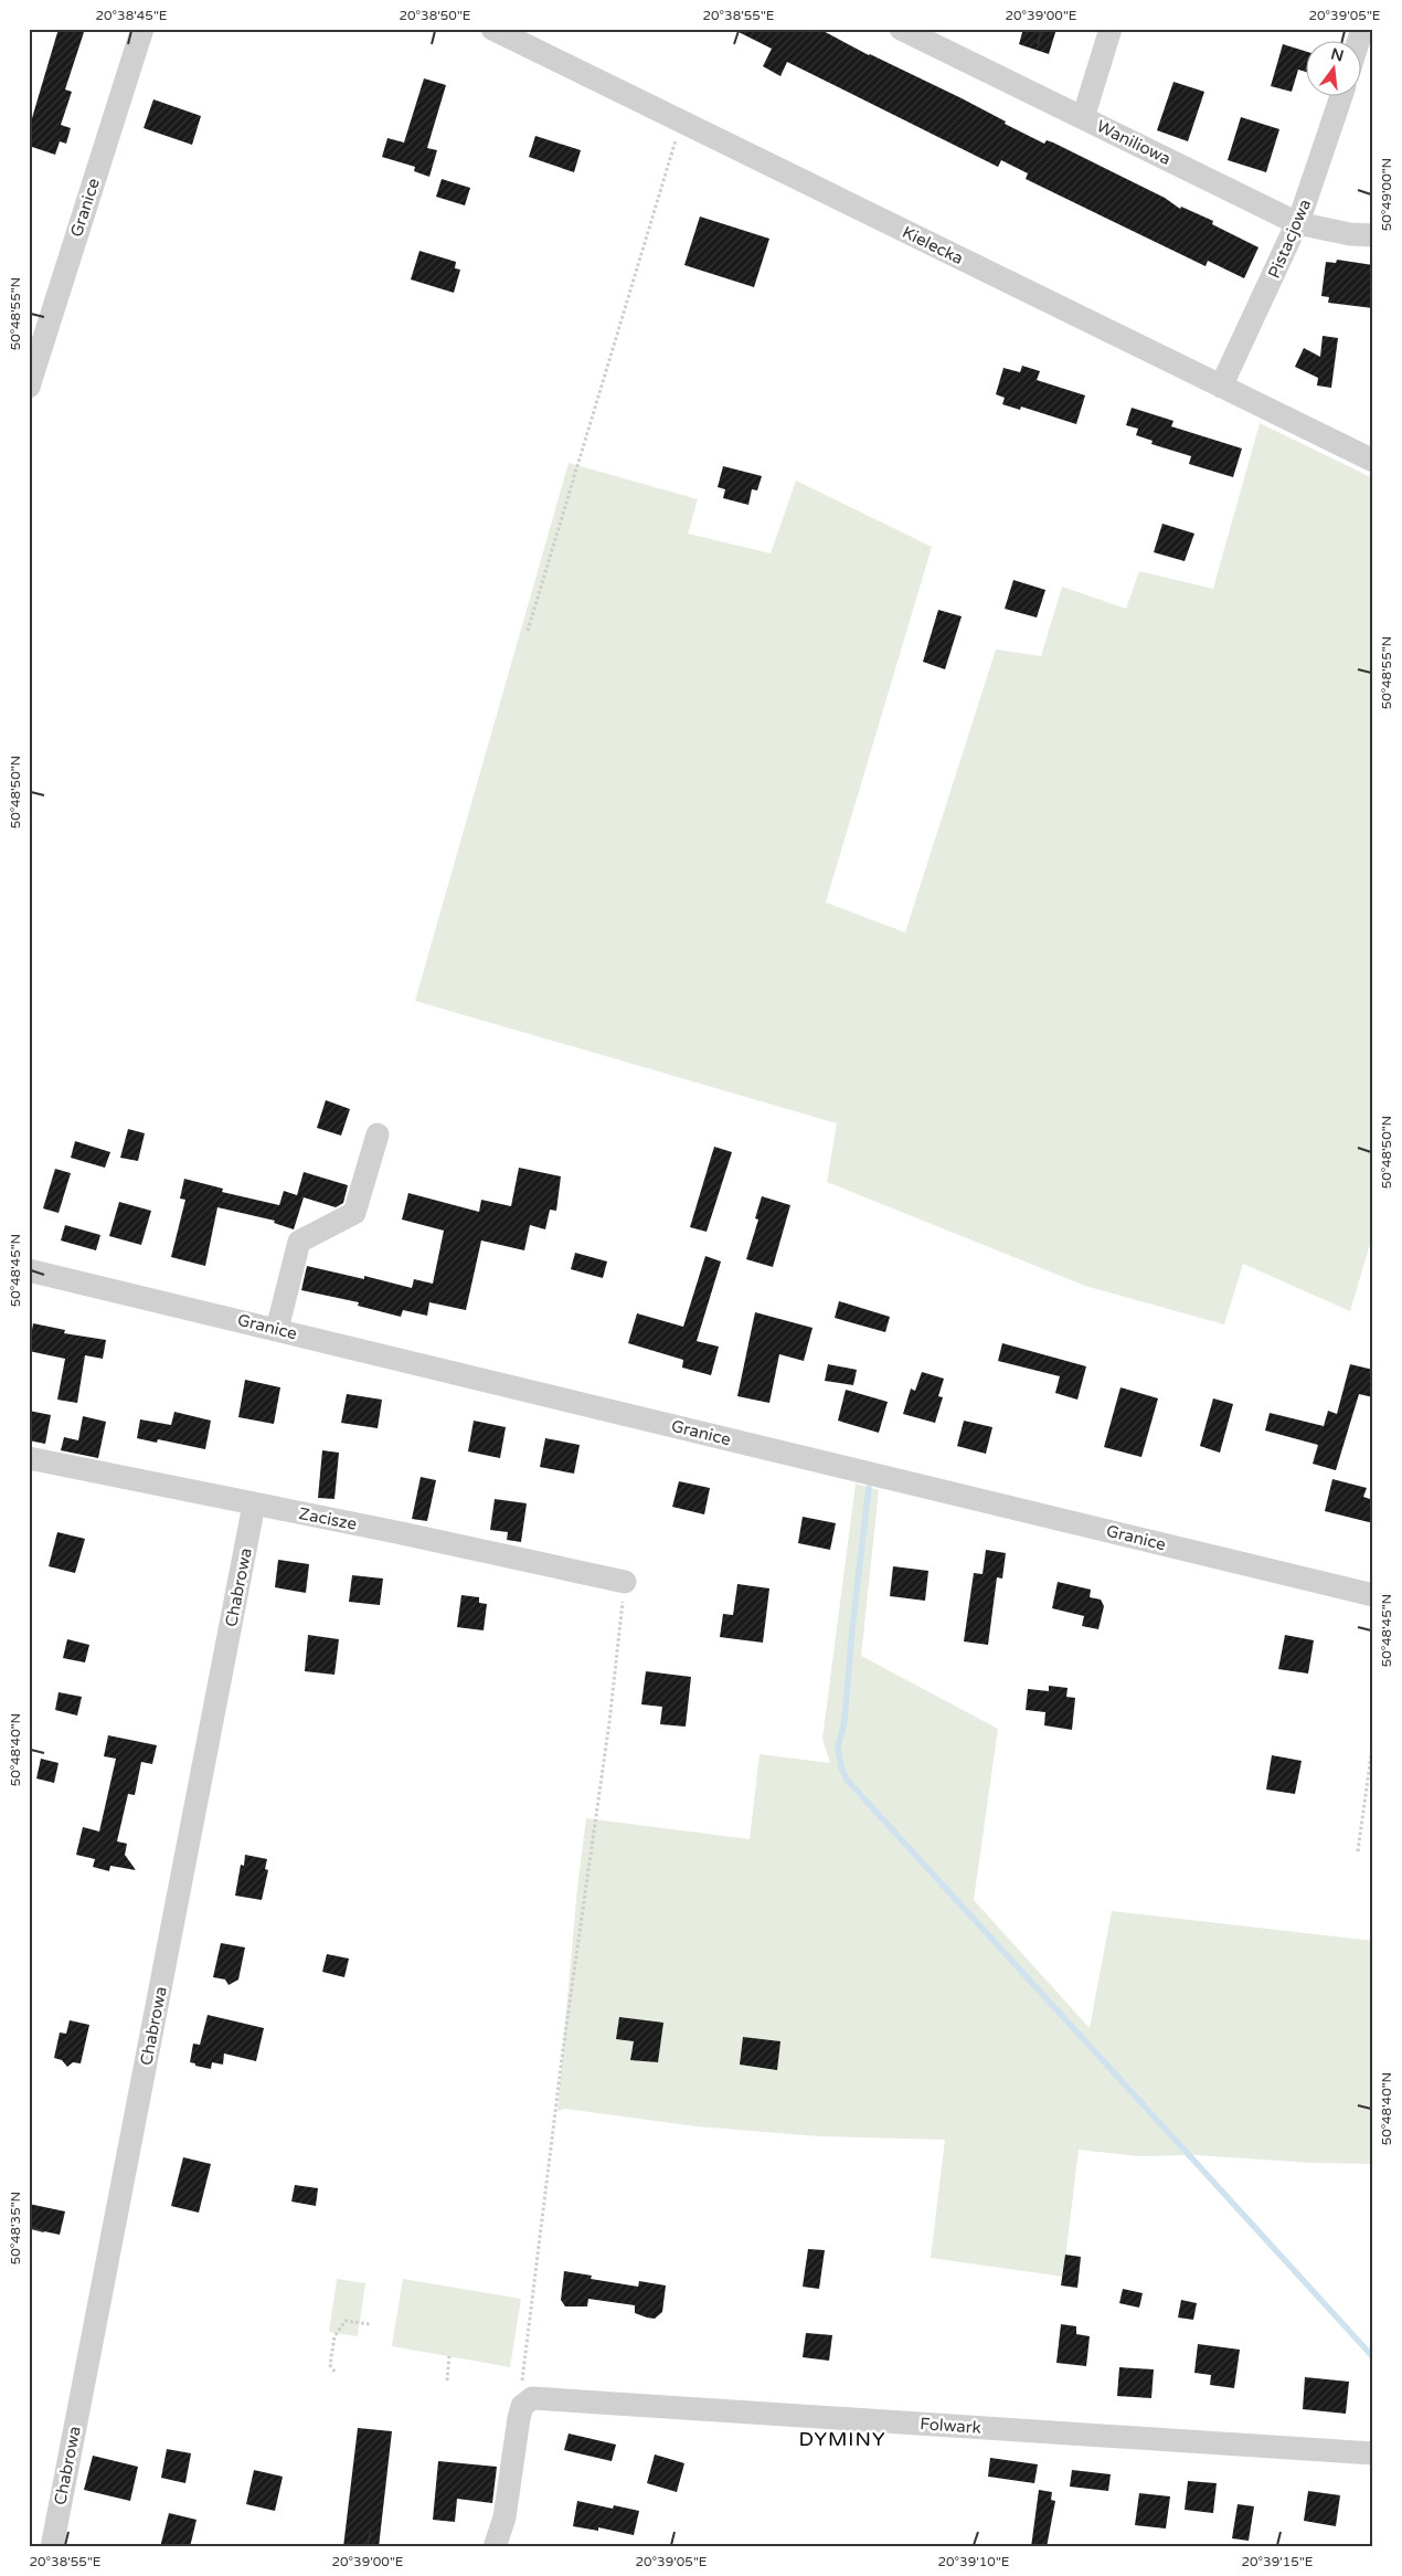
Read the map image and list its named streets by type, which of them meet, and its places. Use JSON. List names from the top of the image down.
{
  "streets": {
    "street": [
      "Waniliowa",
      "Granice",
      "Pistacjowa",
      "Kielecka",
      "Zacisze",
      "Chabrowa",
      "Folwark"
    ]
  },
  "crossings": [
    ["Waniliowa", "Pistacjowa"],
    ["Pistacjowa", "Kielecka"],
    ["Zacisze", "Chabrowa"]
  ],
  "districts": ["DYMINY"],
  "north": "top",
  "coordinates": [
    "20°38'45\"E",
    "20°38'50\"E",
    "20°38'55\"E",
    "20°39'00\"E",
    "20°39'05\"E",
    "50°49'00\"N",
    "50°48'55\"N",
    "50°48'50\"N",
    "50°48'45\"N",
    "50°48'40\"N",
    "50°48'35\"N",
    "20°39'10\"E",
    "20°39'15\"E"
  ]
}
